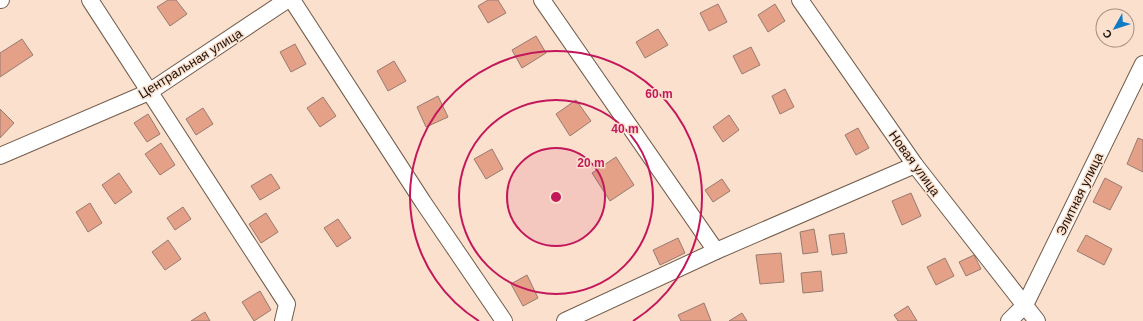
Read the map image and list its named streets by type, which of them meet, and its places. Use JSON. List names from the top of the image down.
{
  "streets": {
    "street": ["Центральная улица", "Новая улица", "Элитная улица"]
  },
  "crossings": [
    ["Новая улица", "Элитная улица"]
  ],
  "north": "bottom left",
  "rings": ["60 m", "40 m", "20 m"]
}
